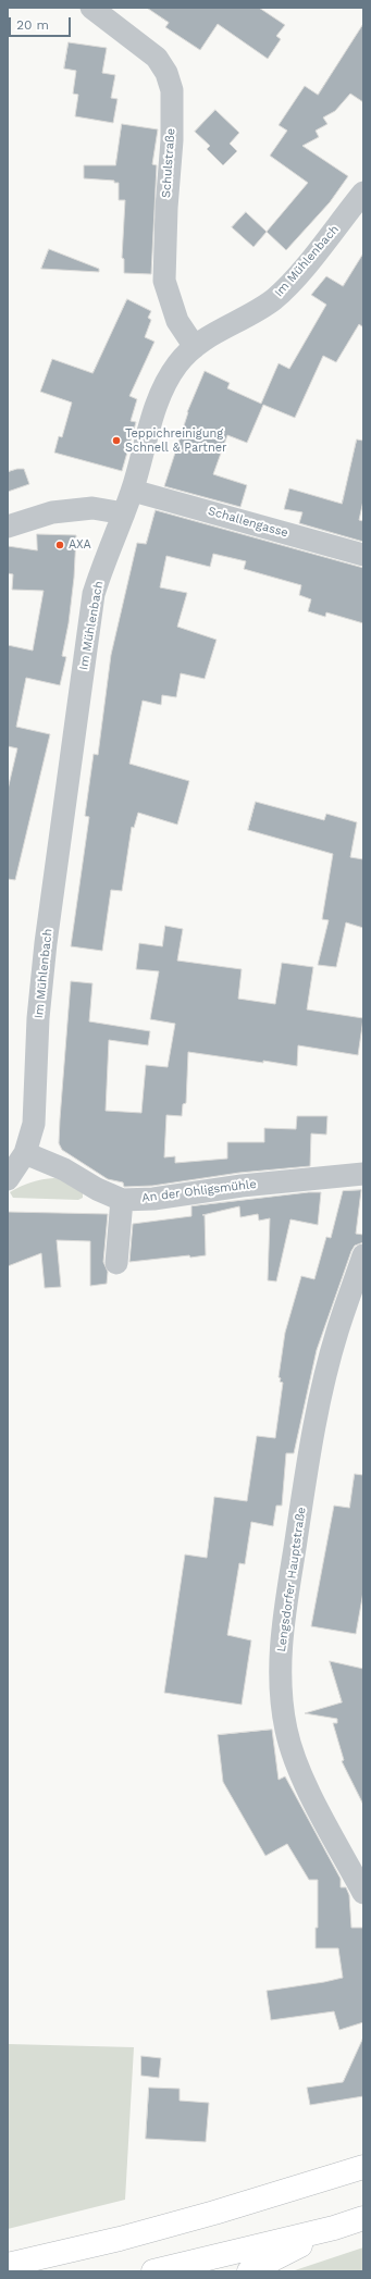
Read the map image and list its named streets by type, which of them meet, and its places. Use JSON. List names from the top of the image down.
{
  "streets": {
    "street": [
      "Schulstraße",
      "Im Mühlenbach",
      "Schallengasse",
      "An der Ohligsmühle",
      "Lengsdorfer Hauptstraße"
    ]
  },
  "crossings": [
    ["Schulstraße", "Im Mühlenbach"],
    ["Im Mühlenbach", "Schallengasse"],
    ["Im Mühlenbach", "An der Ohligsmühle"]
  ],
  "places": ["Teppichreinigung Schnell & Partner", "AXA"],
  "scale_bar": "20 m"
}
